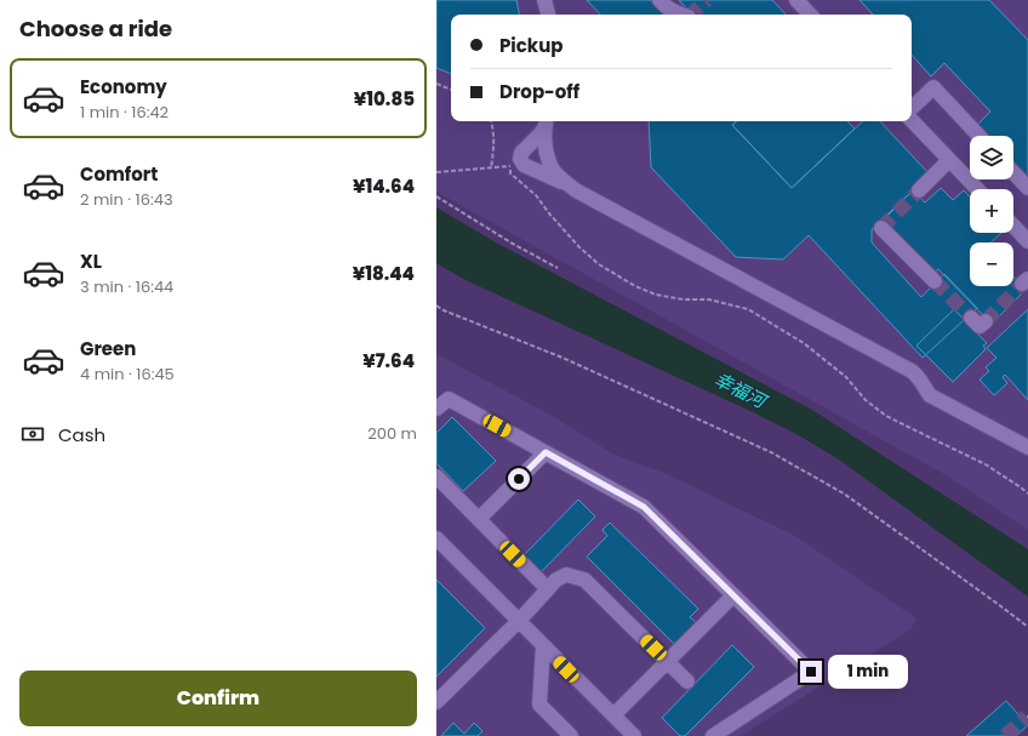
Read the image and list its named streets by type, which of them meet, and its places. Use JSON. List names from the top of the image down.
{
  "water": ["幸福河"],
  "page": {
    "heading": "Choose a ride",
    "banner": ["Pickup", "Drop-off"],
    "list": [
      {
        "name": "Economy",
        "note": "1 min · 16:42",
        "value": "¥10.85"
      },
      {
        "name": "Comfort",
        "note": "2 min · 16:43",
        "value": "¥14.64"
      },
      {
        "name": "XL",
        "note": "3 min · 16:44",
        "value": "¥18.44"
      },
      {
        "name": "Green",
        "note": "4 min · 16:45",
        "value": "¥7.64"
      }
    ],
    "map_buttons": ["+", "−"],
    "pay": ["Cash", "200 m"],
    "bubble": "1 min",
    "buttons": "Confirm"
  }
}
